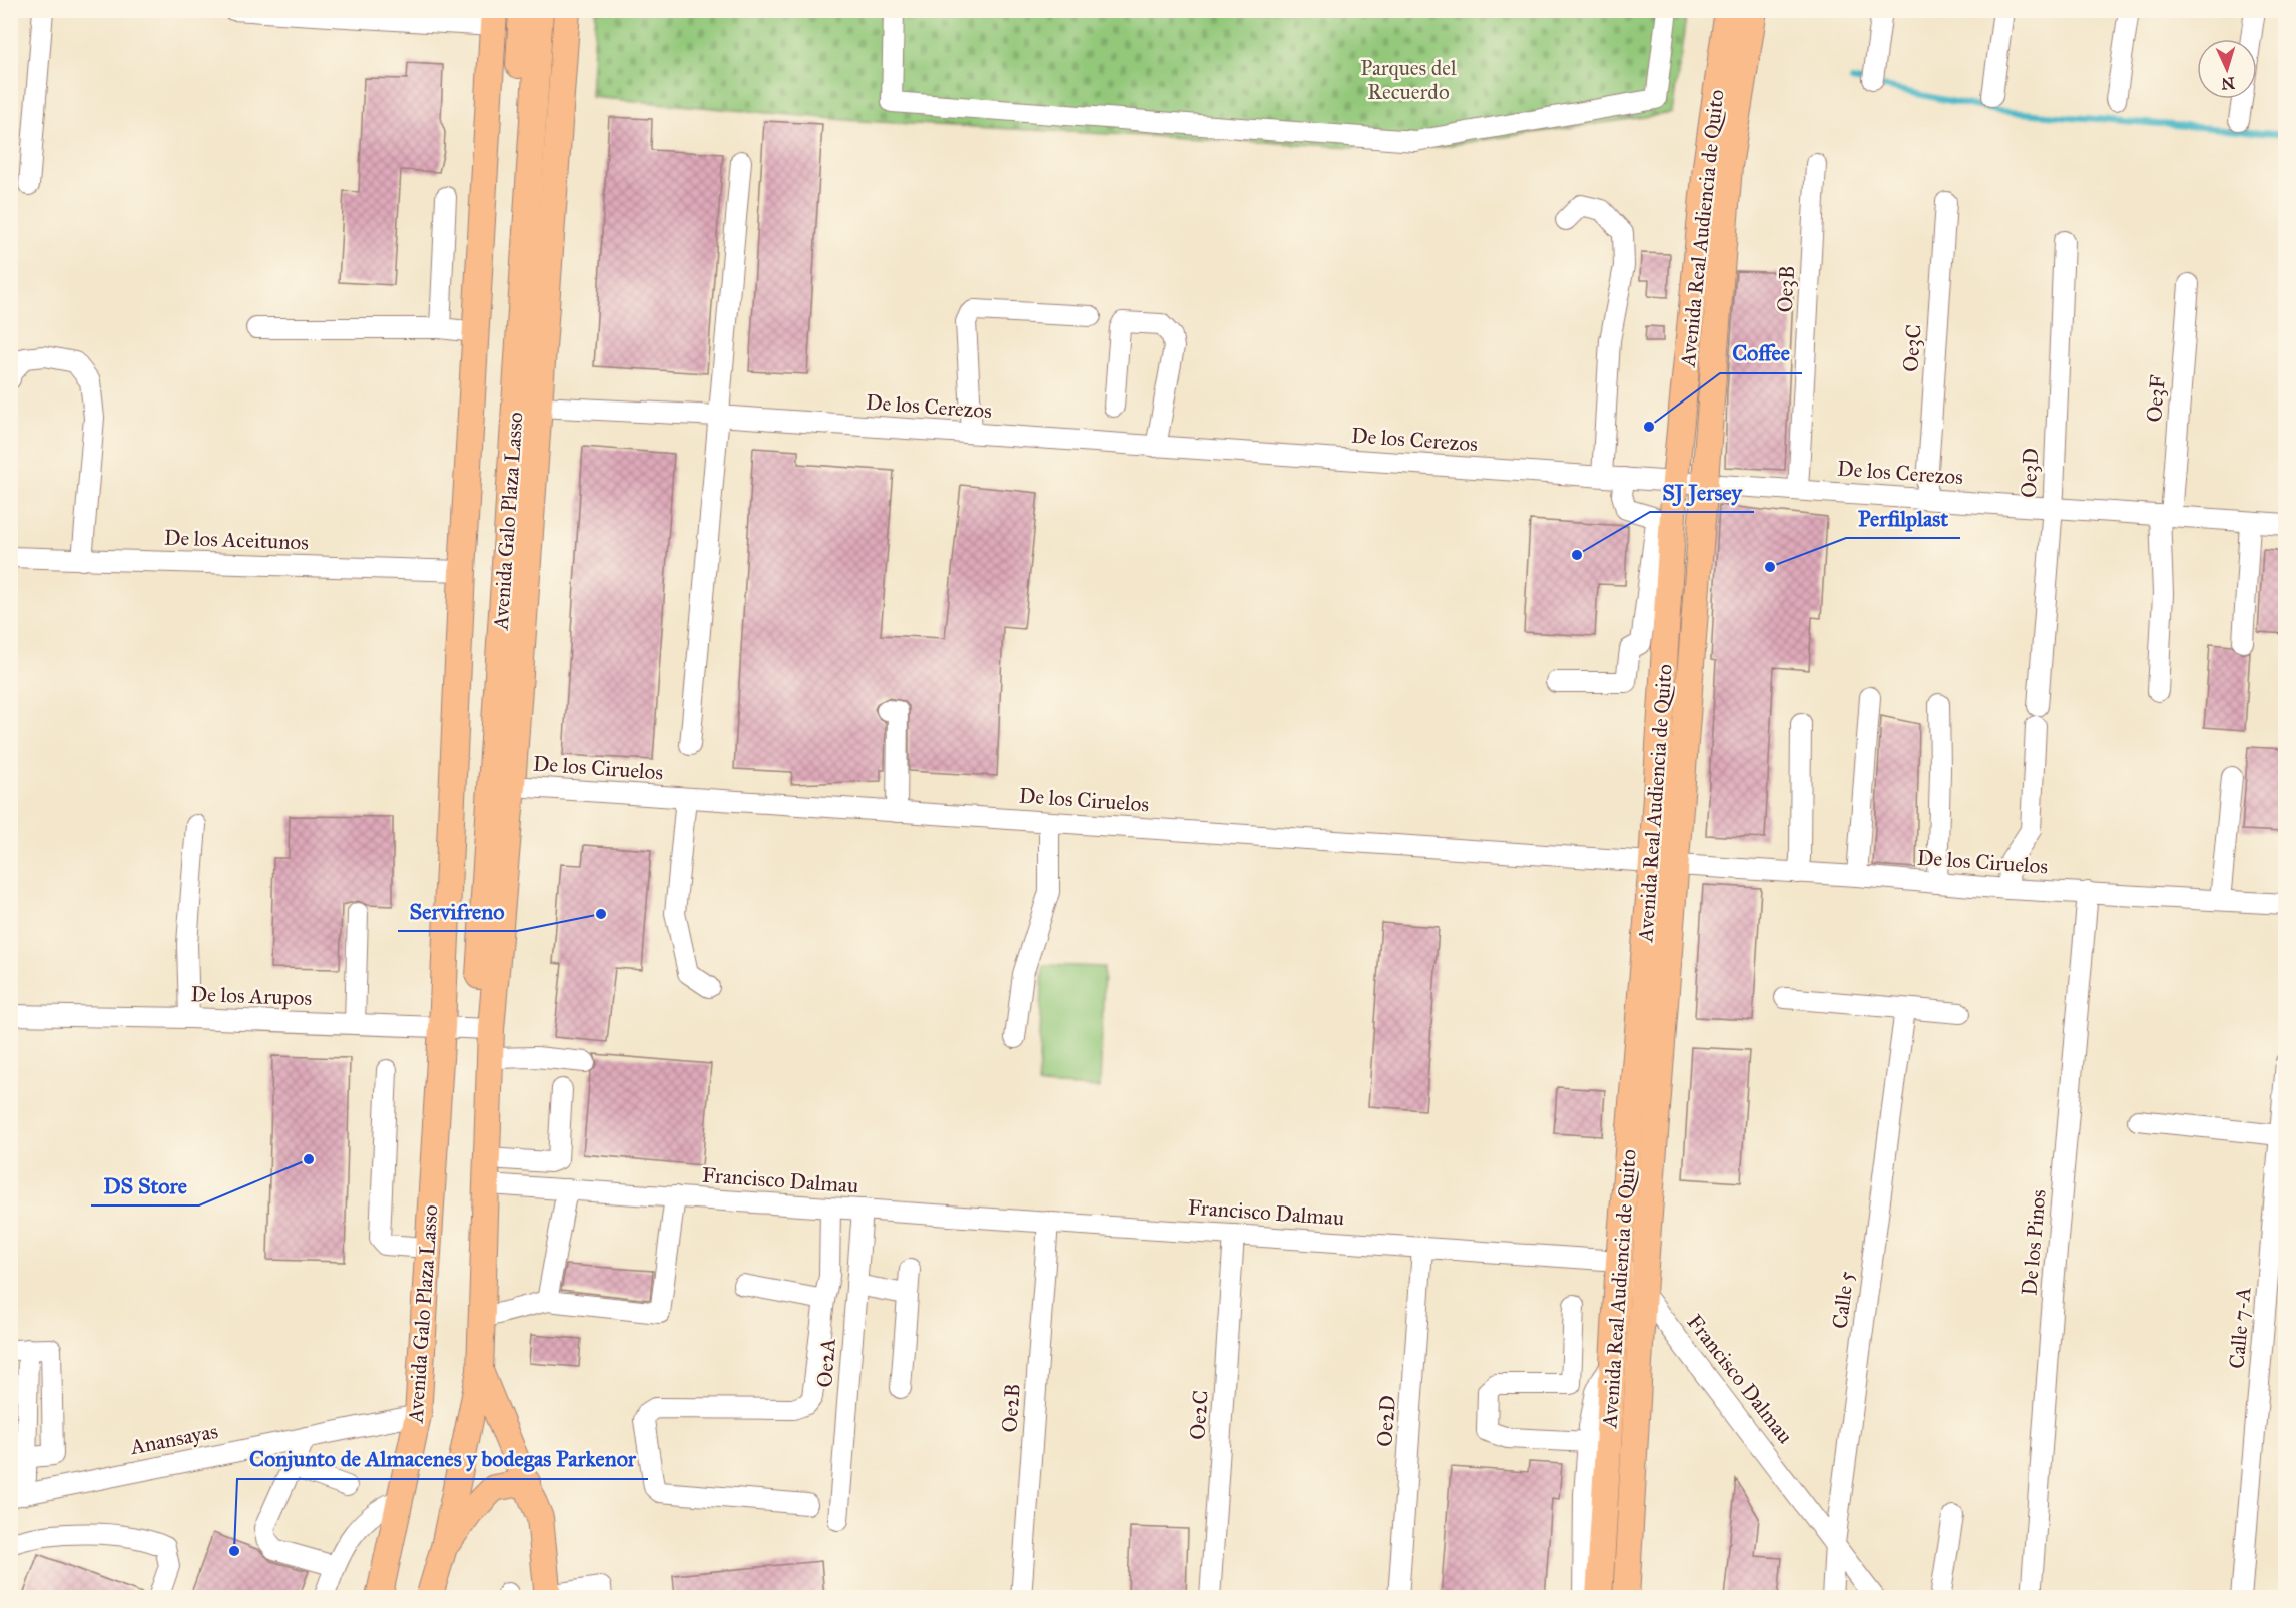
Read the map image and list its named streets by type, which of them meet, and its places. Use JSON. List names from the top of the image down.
{
  "streets": {
    "main road": ["Avenida Real Audiencia de Quito", "Avenida Galo Plaza Lasso"],
    "street": [
      "Oe3B",
      "Oe3C",
      "Oe3F",
      "De los Cerezos",
      "Oe3D",
      "De los Aceitunos",
      "De los Ciruelos",
      "De los Arupos",
      "Francisco Dalmau",
      "De los Pinos",
      "Calle 5",
      "Calle 7-A",
      "Oe2A",
      "Oe2B",
      "Oe2C",
      "Oe2D",
      "Anansayas"
    ]
  },
  "crossings": [
    ["Avenida Real Audiencia de Quito", "De los Cerezos"],
    ["Avenida Real Audiencia de Quito", "De los Ciruelos"],
    ["Avenida Real Audiencia de Quito", "Francisco Dalmau"],
    ["Oe3B", "De los Cerezos"],
    ["Oe3C", "De los Cerezos"],
    ["Oe3F", "De los Cerezos"],
    ["De los Cerezos", "Oe3D"],
    ["De los Cerezos", "Avenida Galo Plaza Lasso"],
    ["Avenida Galo Plaza Lasso", "De los Aceitunos"],
    ["Avenida Galo Plaza Lasso", "De los Ciruelos"],
    ["Avenida Galo Plaza Lasso", "De los Arupos"],
    ["Avenida Galo Plaza Lasso", "Francisco Dalmau"],
    ["Avenida Galo Plaza Lasso", "Anansayas"],
    ["De los Ciruelos", "De los Pinos"],
    ["Francisco Dalmau", "Calle 5"],
    ["Francisco Dalmau", "Oe2A"],
    ["Francisco Dalmau", "Oe2B"],
    ["Francisco Dalmau", "Oe2C"],
    ["Francisco Dalmau", "Oe2D"]
  ],
  "parks": ["Parques del Recuerdo"],
  "places": [
    "Coffee",
    "SJ Jersey",
    "Perfilplast",
    "Servifreno",
    "DS Store",
    "Conjunto de Almacenes y bodegas Parkenor"
  ],
  "north": "bottom"
}
